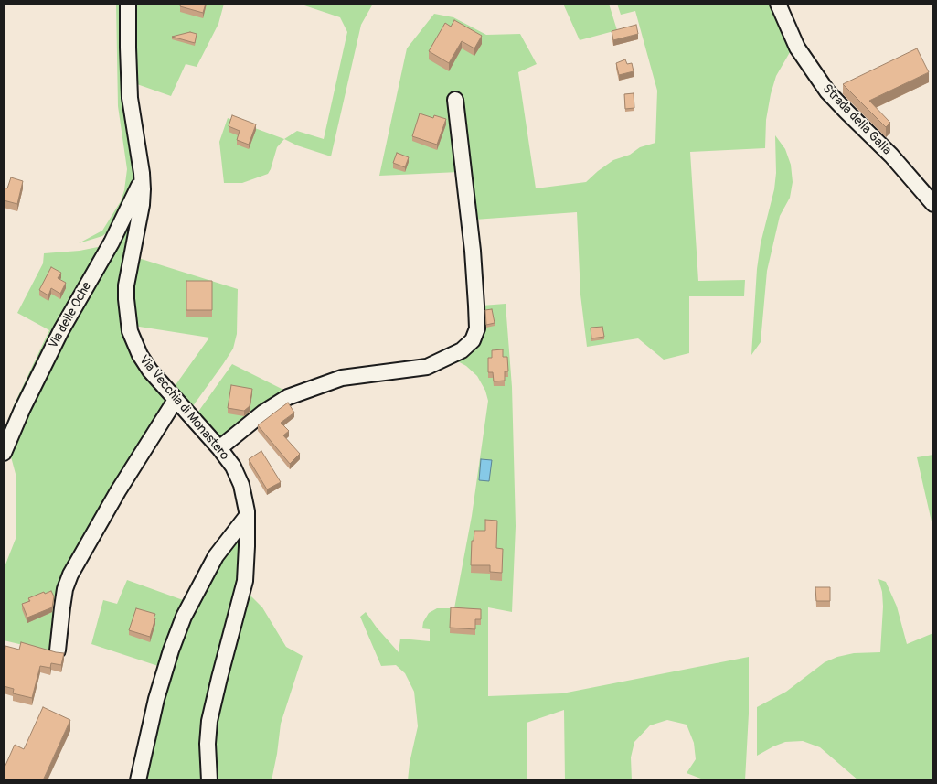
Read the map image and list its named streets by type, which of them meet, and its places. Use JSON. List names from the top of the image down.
{
  "streets": {
    "street": ["Strada della Galla", "Via delle Oche", "Via Vecchia di Monastero"]
  },
  "crossings": [
    ["Via delle Oche", "Via Vecchia di Monastero"]
  ]
}
